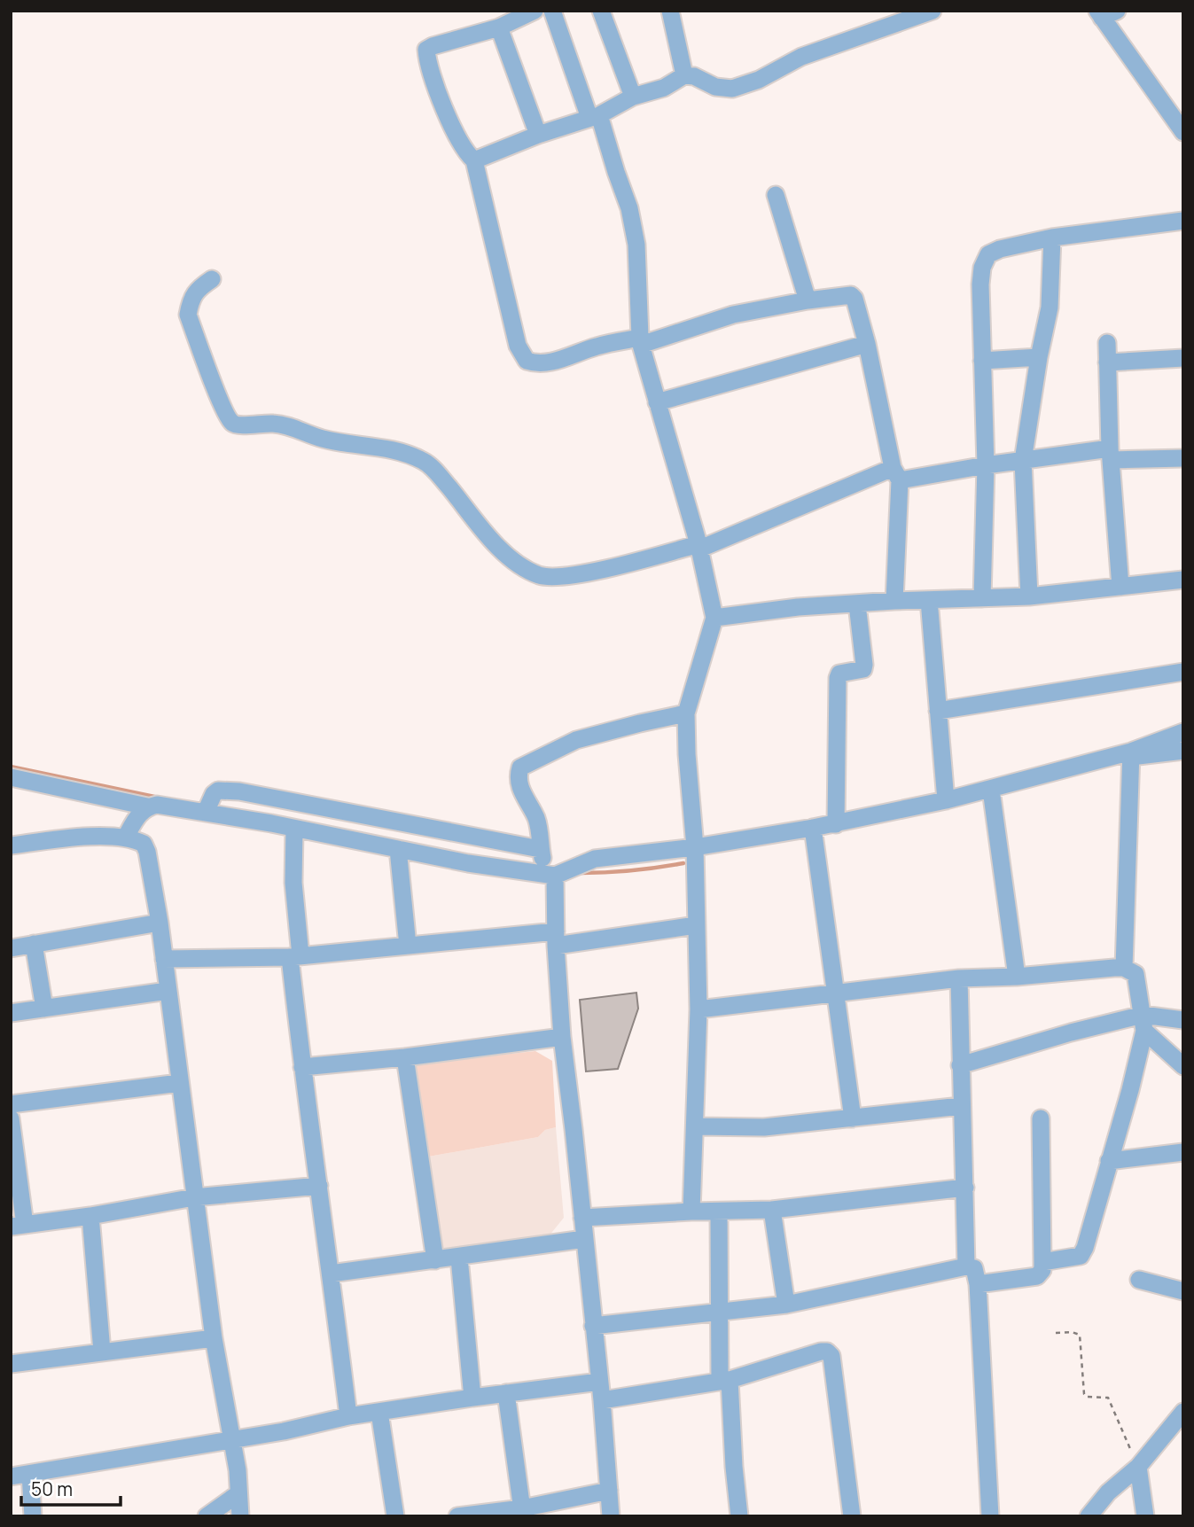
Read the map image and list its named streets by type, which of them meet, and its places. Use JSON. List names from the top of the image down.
{
  "scale_bar": "50 m"
}
